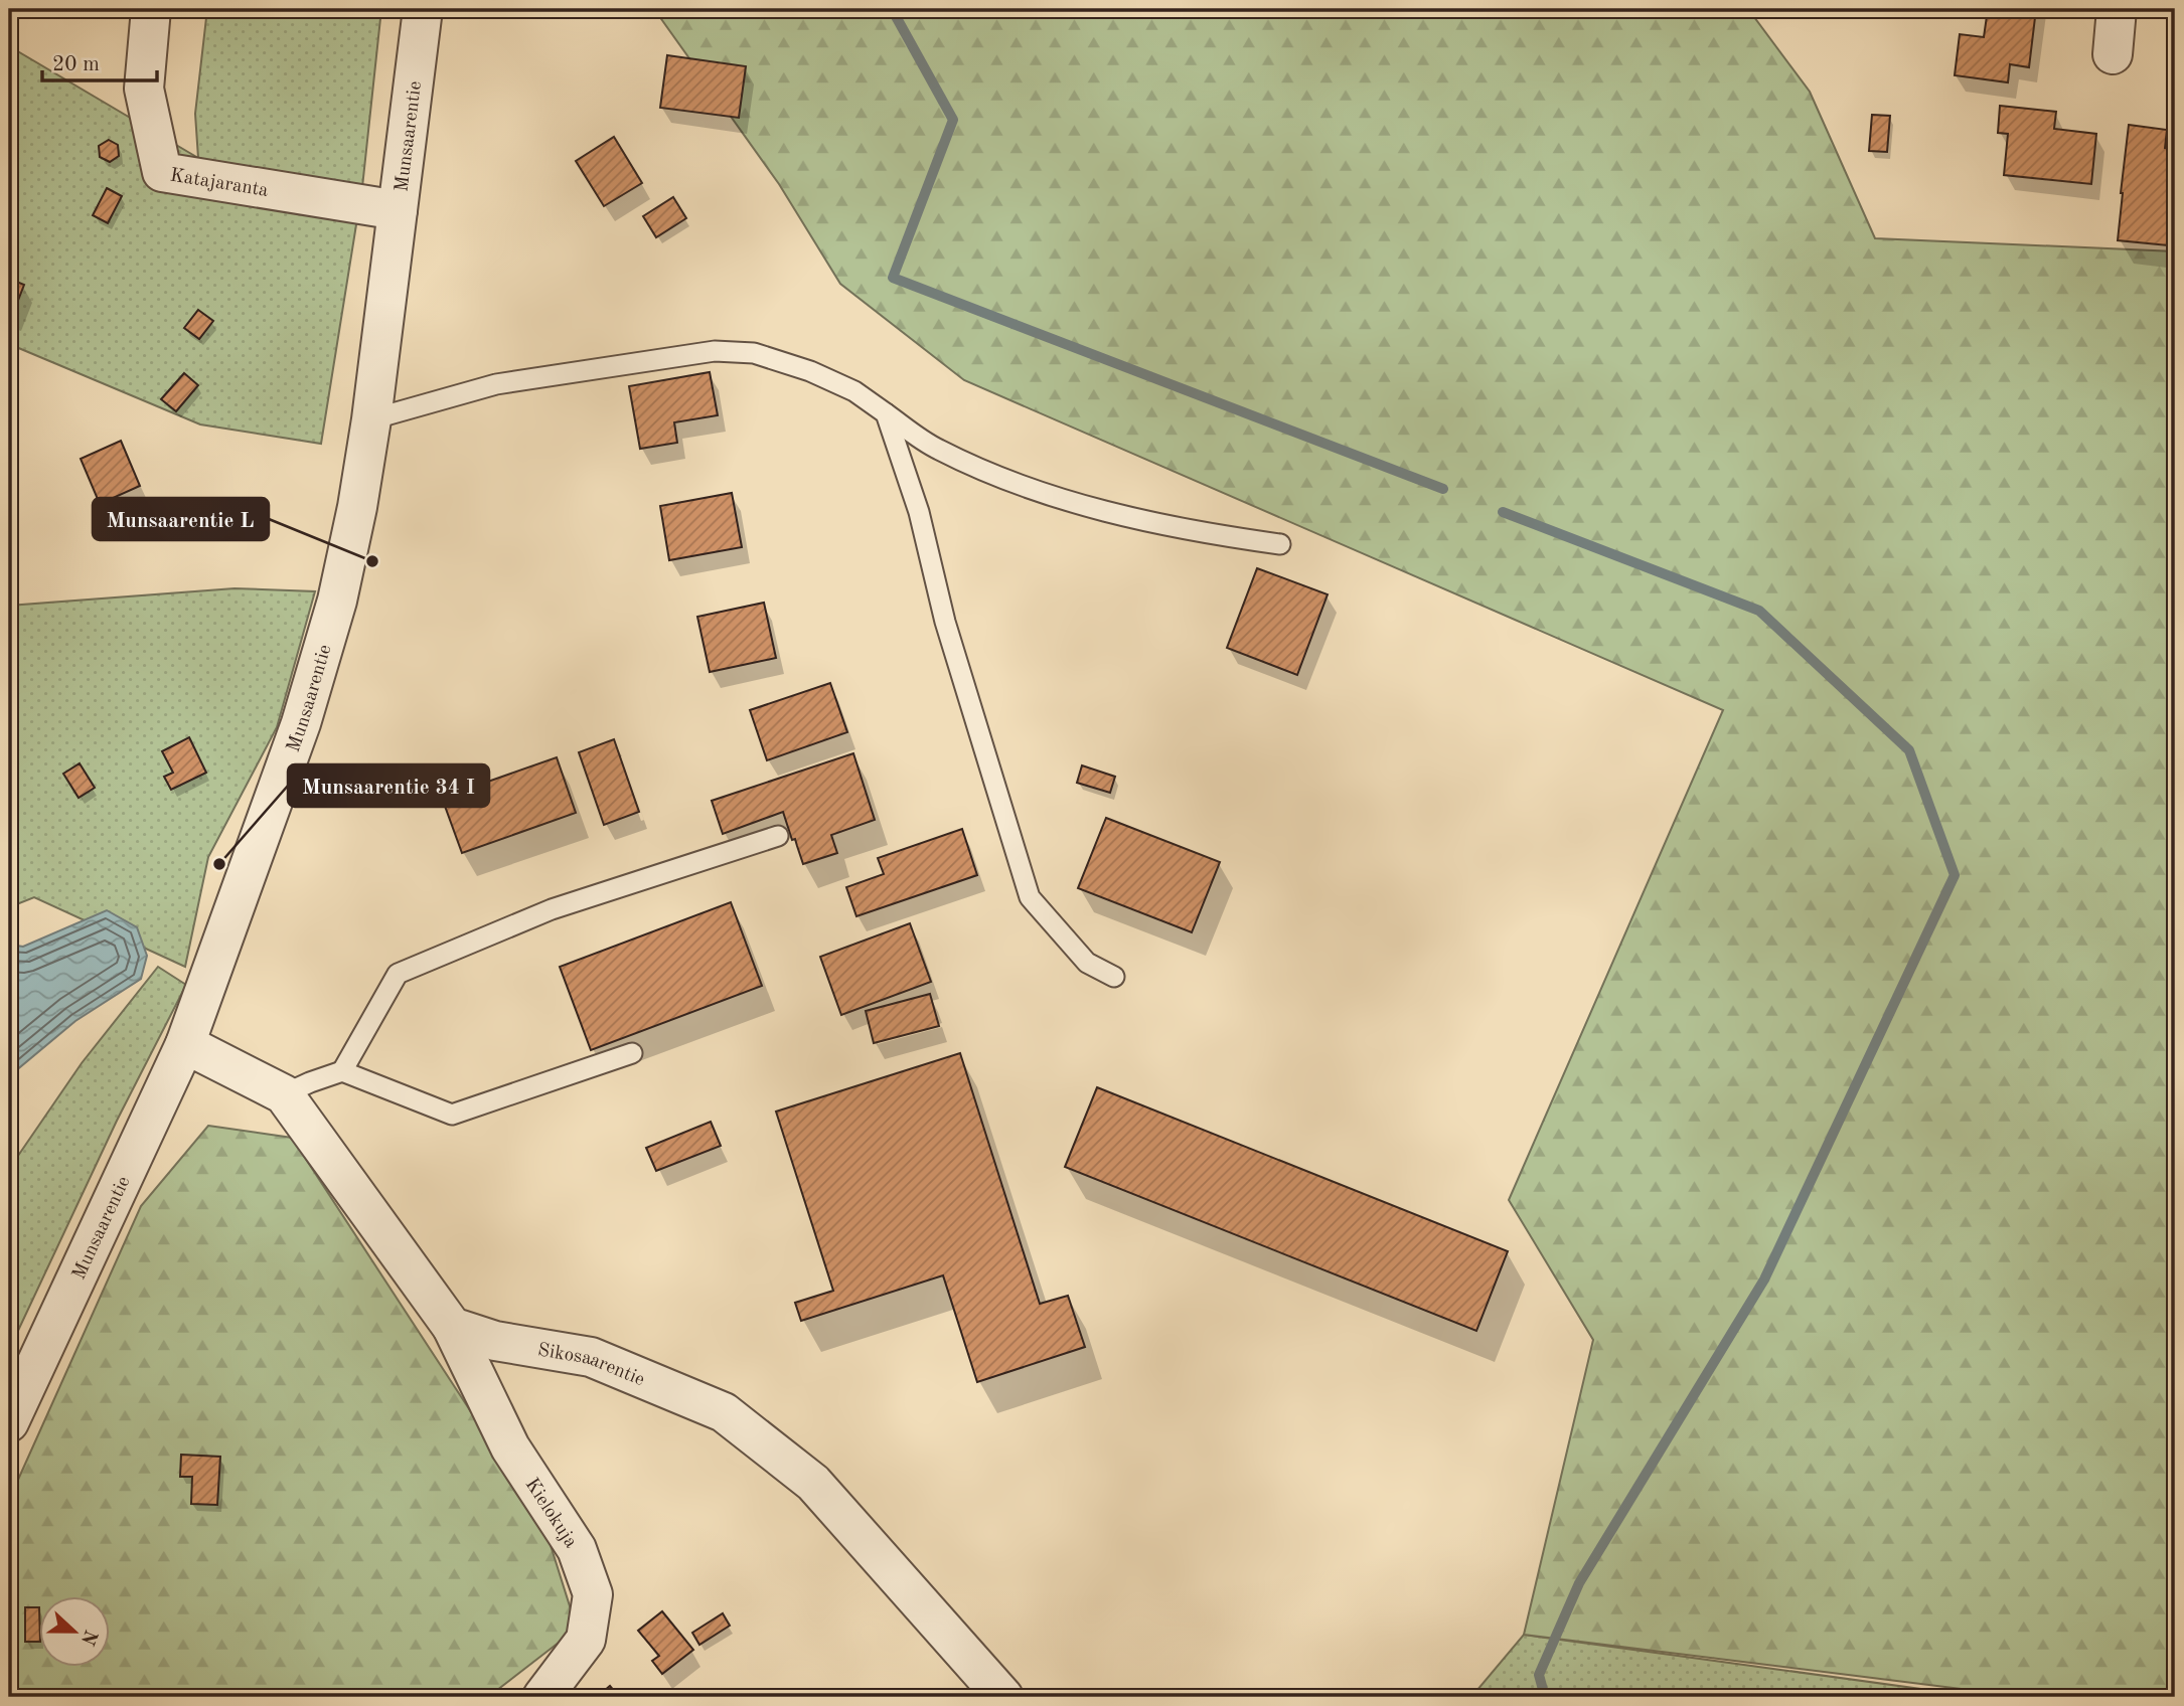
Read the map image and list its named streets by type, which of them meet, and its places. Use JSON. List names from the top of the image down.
{
  "streets": {
    "street": [
      "Munsaarentie",
      "Katajaranta",
      "Sikosaarentie",
      "Kielokuja"
    ]
  },
  "crossings": [
    ["Munsaarentie", "Katajaranta"],
    ["Sikosaarentie", "Kielokuja"]
  ],
  "places": ["Munsaarentie L", "Munsaarentie 34 I"],
  "scale_bar": "20 m",
  "north": "right"
}
